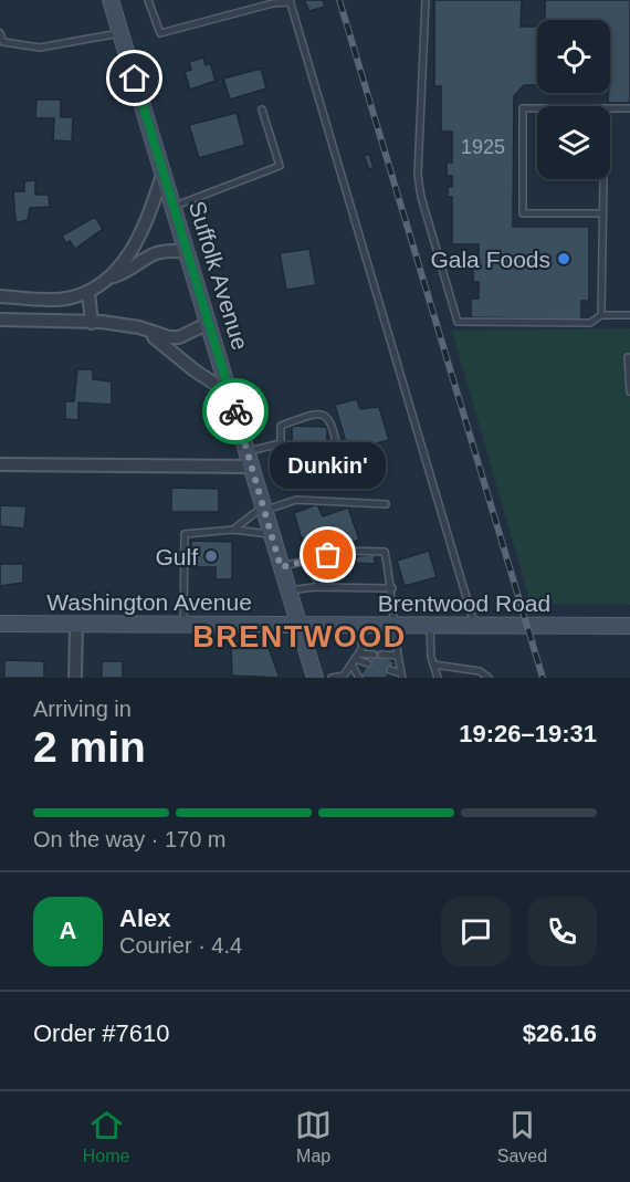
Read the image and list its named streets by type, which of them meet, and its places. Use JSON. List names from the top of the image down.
{
  "streets": {
    "main road": ["Suffolk Avenue", "Washington Avenue", "Brentwood Road"]
  },
  "crossings": [
    ["Suffolk Avenue", "Washington Avenue"],
    ["Suffolk Avenue", "Brentwood Road"],
    ["Washington Avenue", "Brentwood Road"]
  ],
  "districts": ["BRENTWOOD"],
  "places": ["Gala Foods", "Dunkin'", "Gulf"],
  "house_numbers": ["1925"],
  "page": {
    "bubble": "Dunkin'",
    "heading": ["2 min", "Arriving in", "19:26–19:31"],
    "panel": [
      "Alex",
      "Courier · 4.4",
      "Order #7610",
      "$26.16"
    ],
    "bar": "On the way · 170 m",
    "round": "A",
    "tabs": ["Home", "Map", "Saved"]
  }
}
